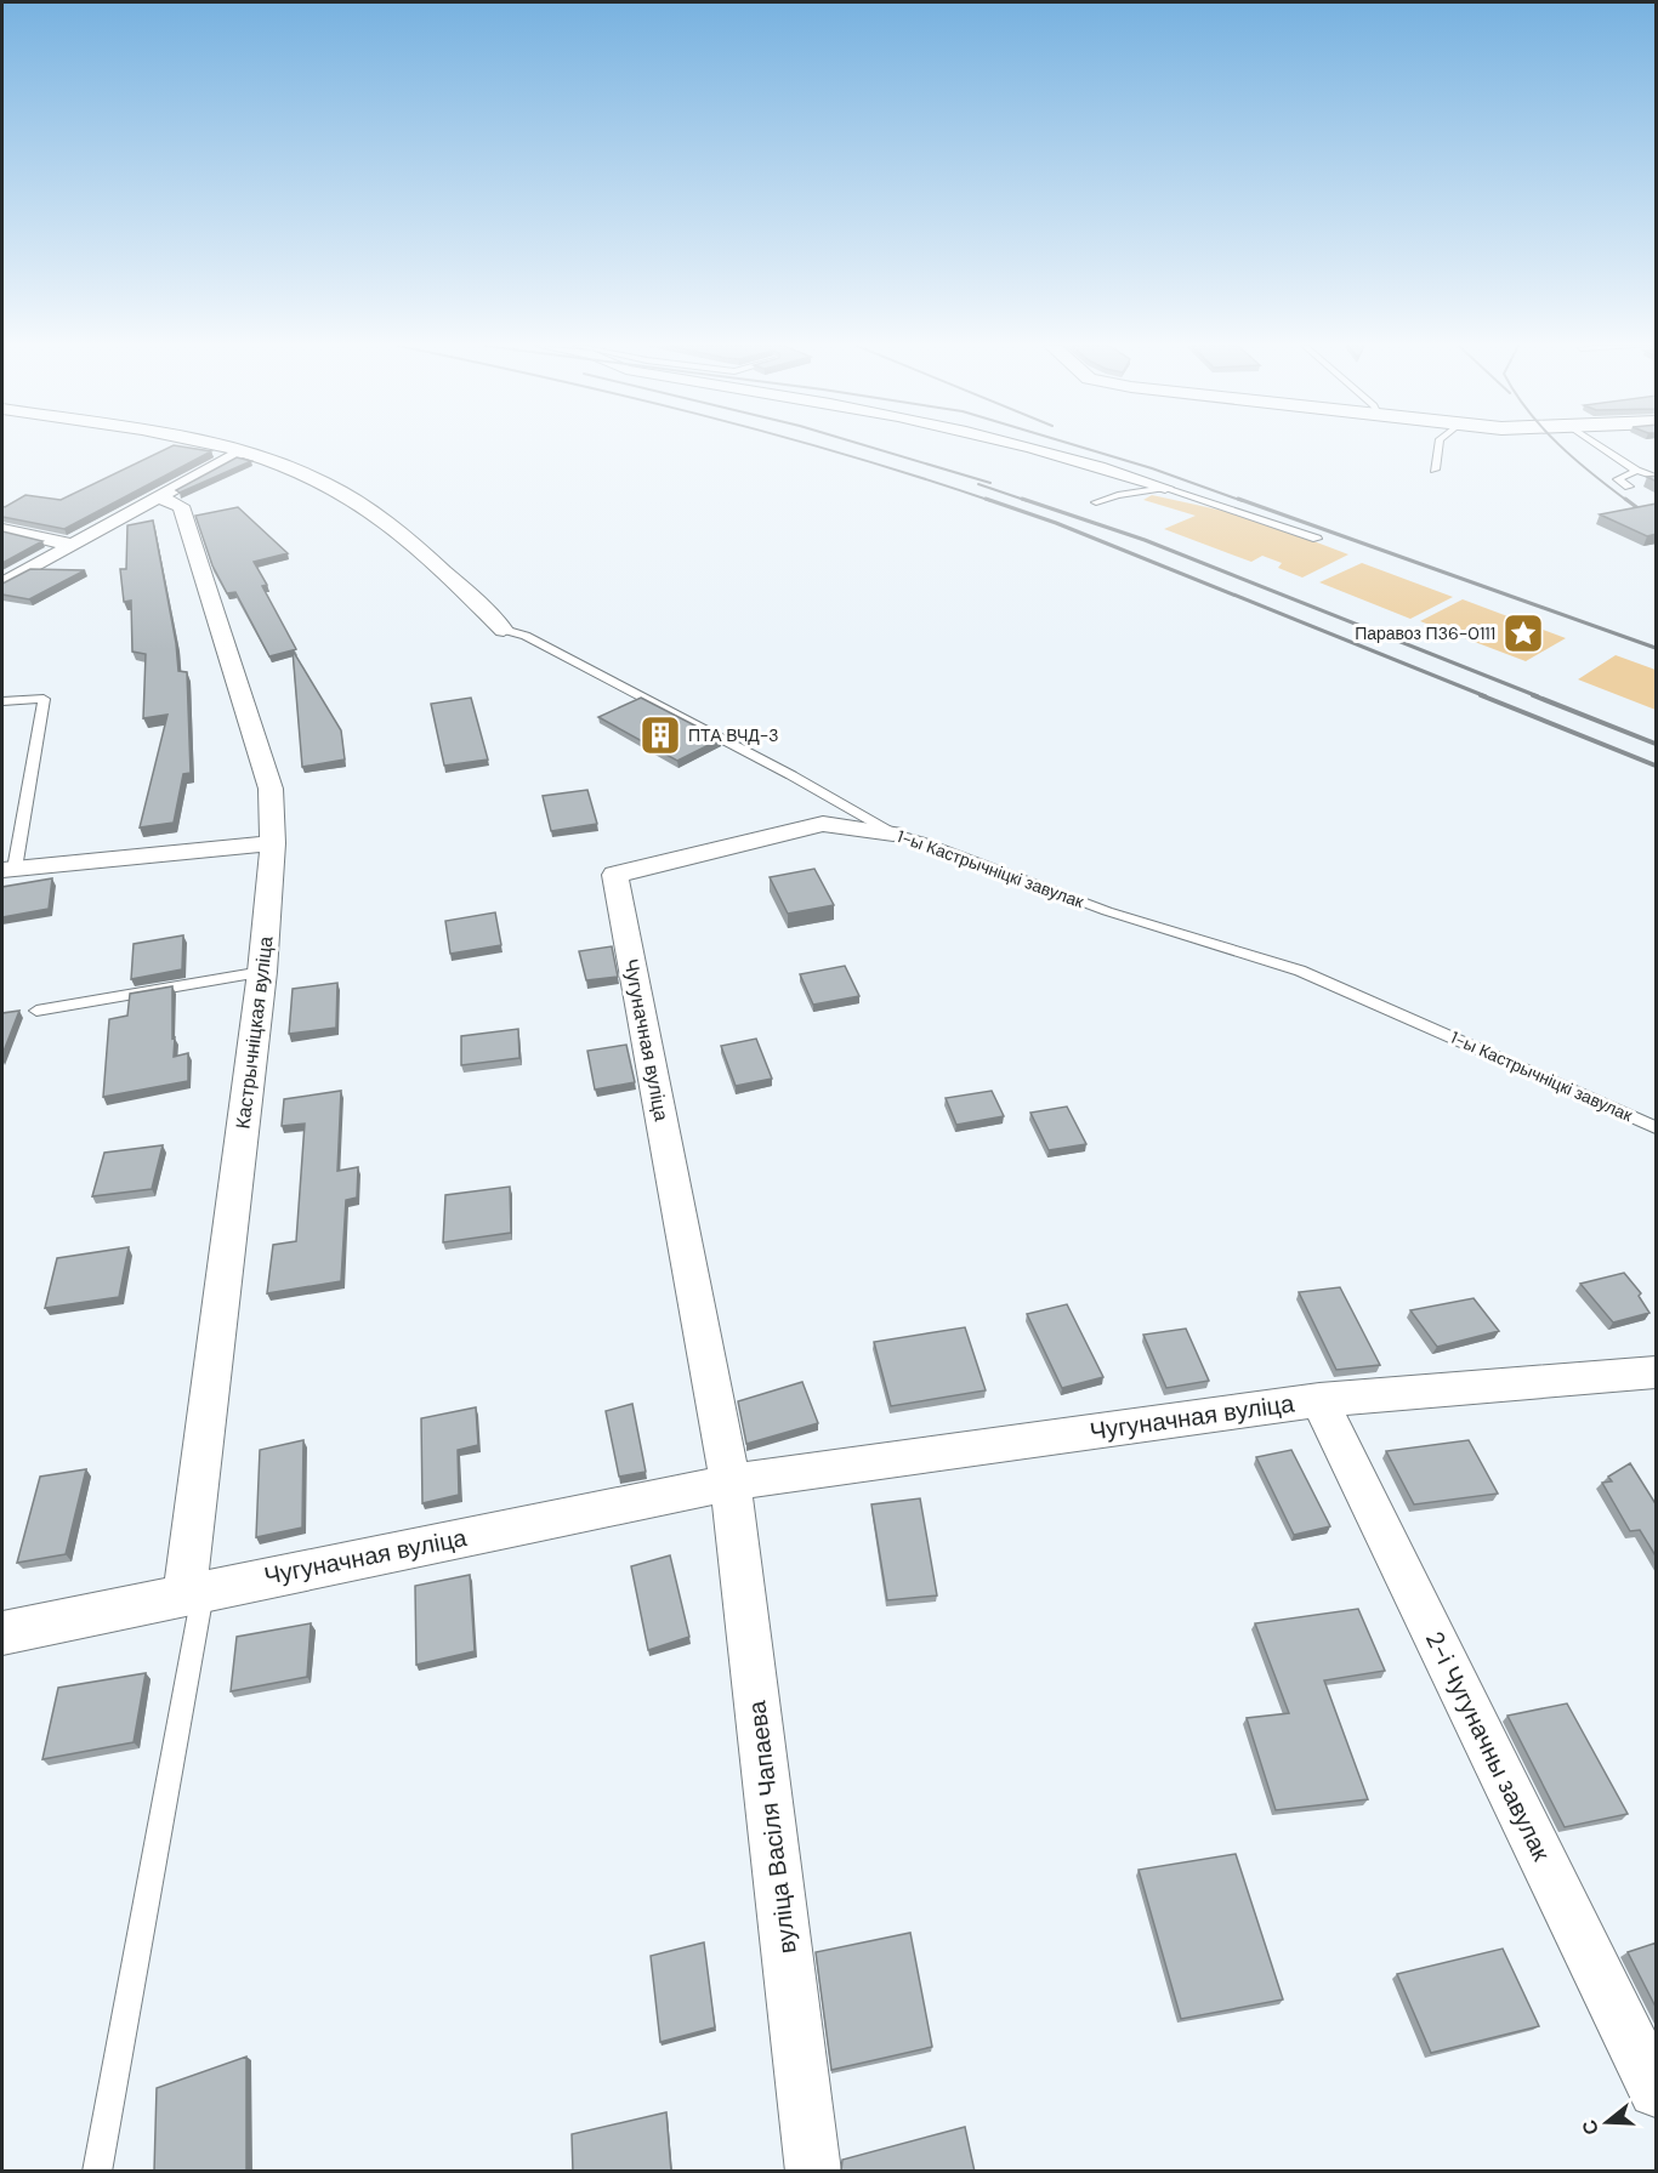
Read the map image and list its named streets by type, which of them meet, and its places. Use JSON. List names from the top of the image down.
{
  "streets": {
    "street": [
      "1-ы Кастрычніцкі завулак",
      "Кастрычніцкая вуліца",
      "Чугуначная вуліца",
      "2-і Чугуначны завулак",
      "вуліца Васіля Чапаева"
    ]
  },
  "crossings": [
    ["1-ы Кастрычніцкі завулак", "Чугуначная вуліца"],
    ["Кастрычніцкая вуліца", "Чугуначная вуліца"],
    ["Чугуначная вуліца", "2-і Чугуначны завулак"],
    ["Чугуначная вуліца", "вуліца Васіля Чапаева"]
  ],
  "places": {
    "place": ["Паравоз П36-0111"],
    "building": ["ПТА ВЧД-3"]
  },
  "north": "left"
}
